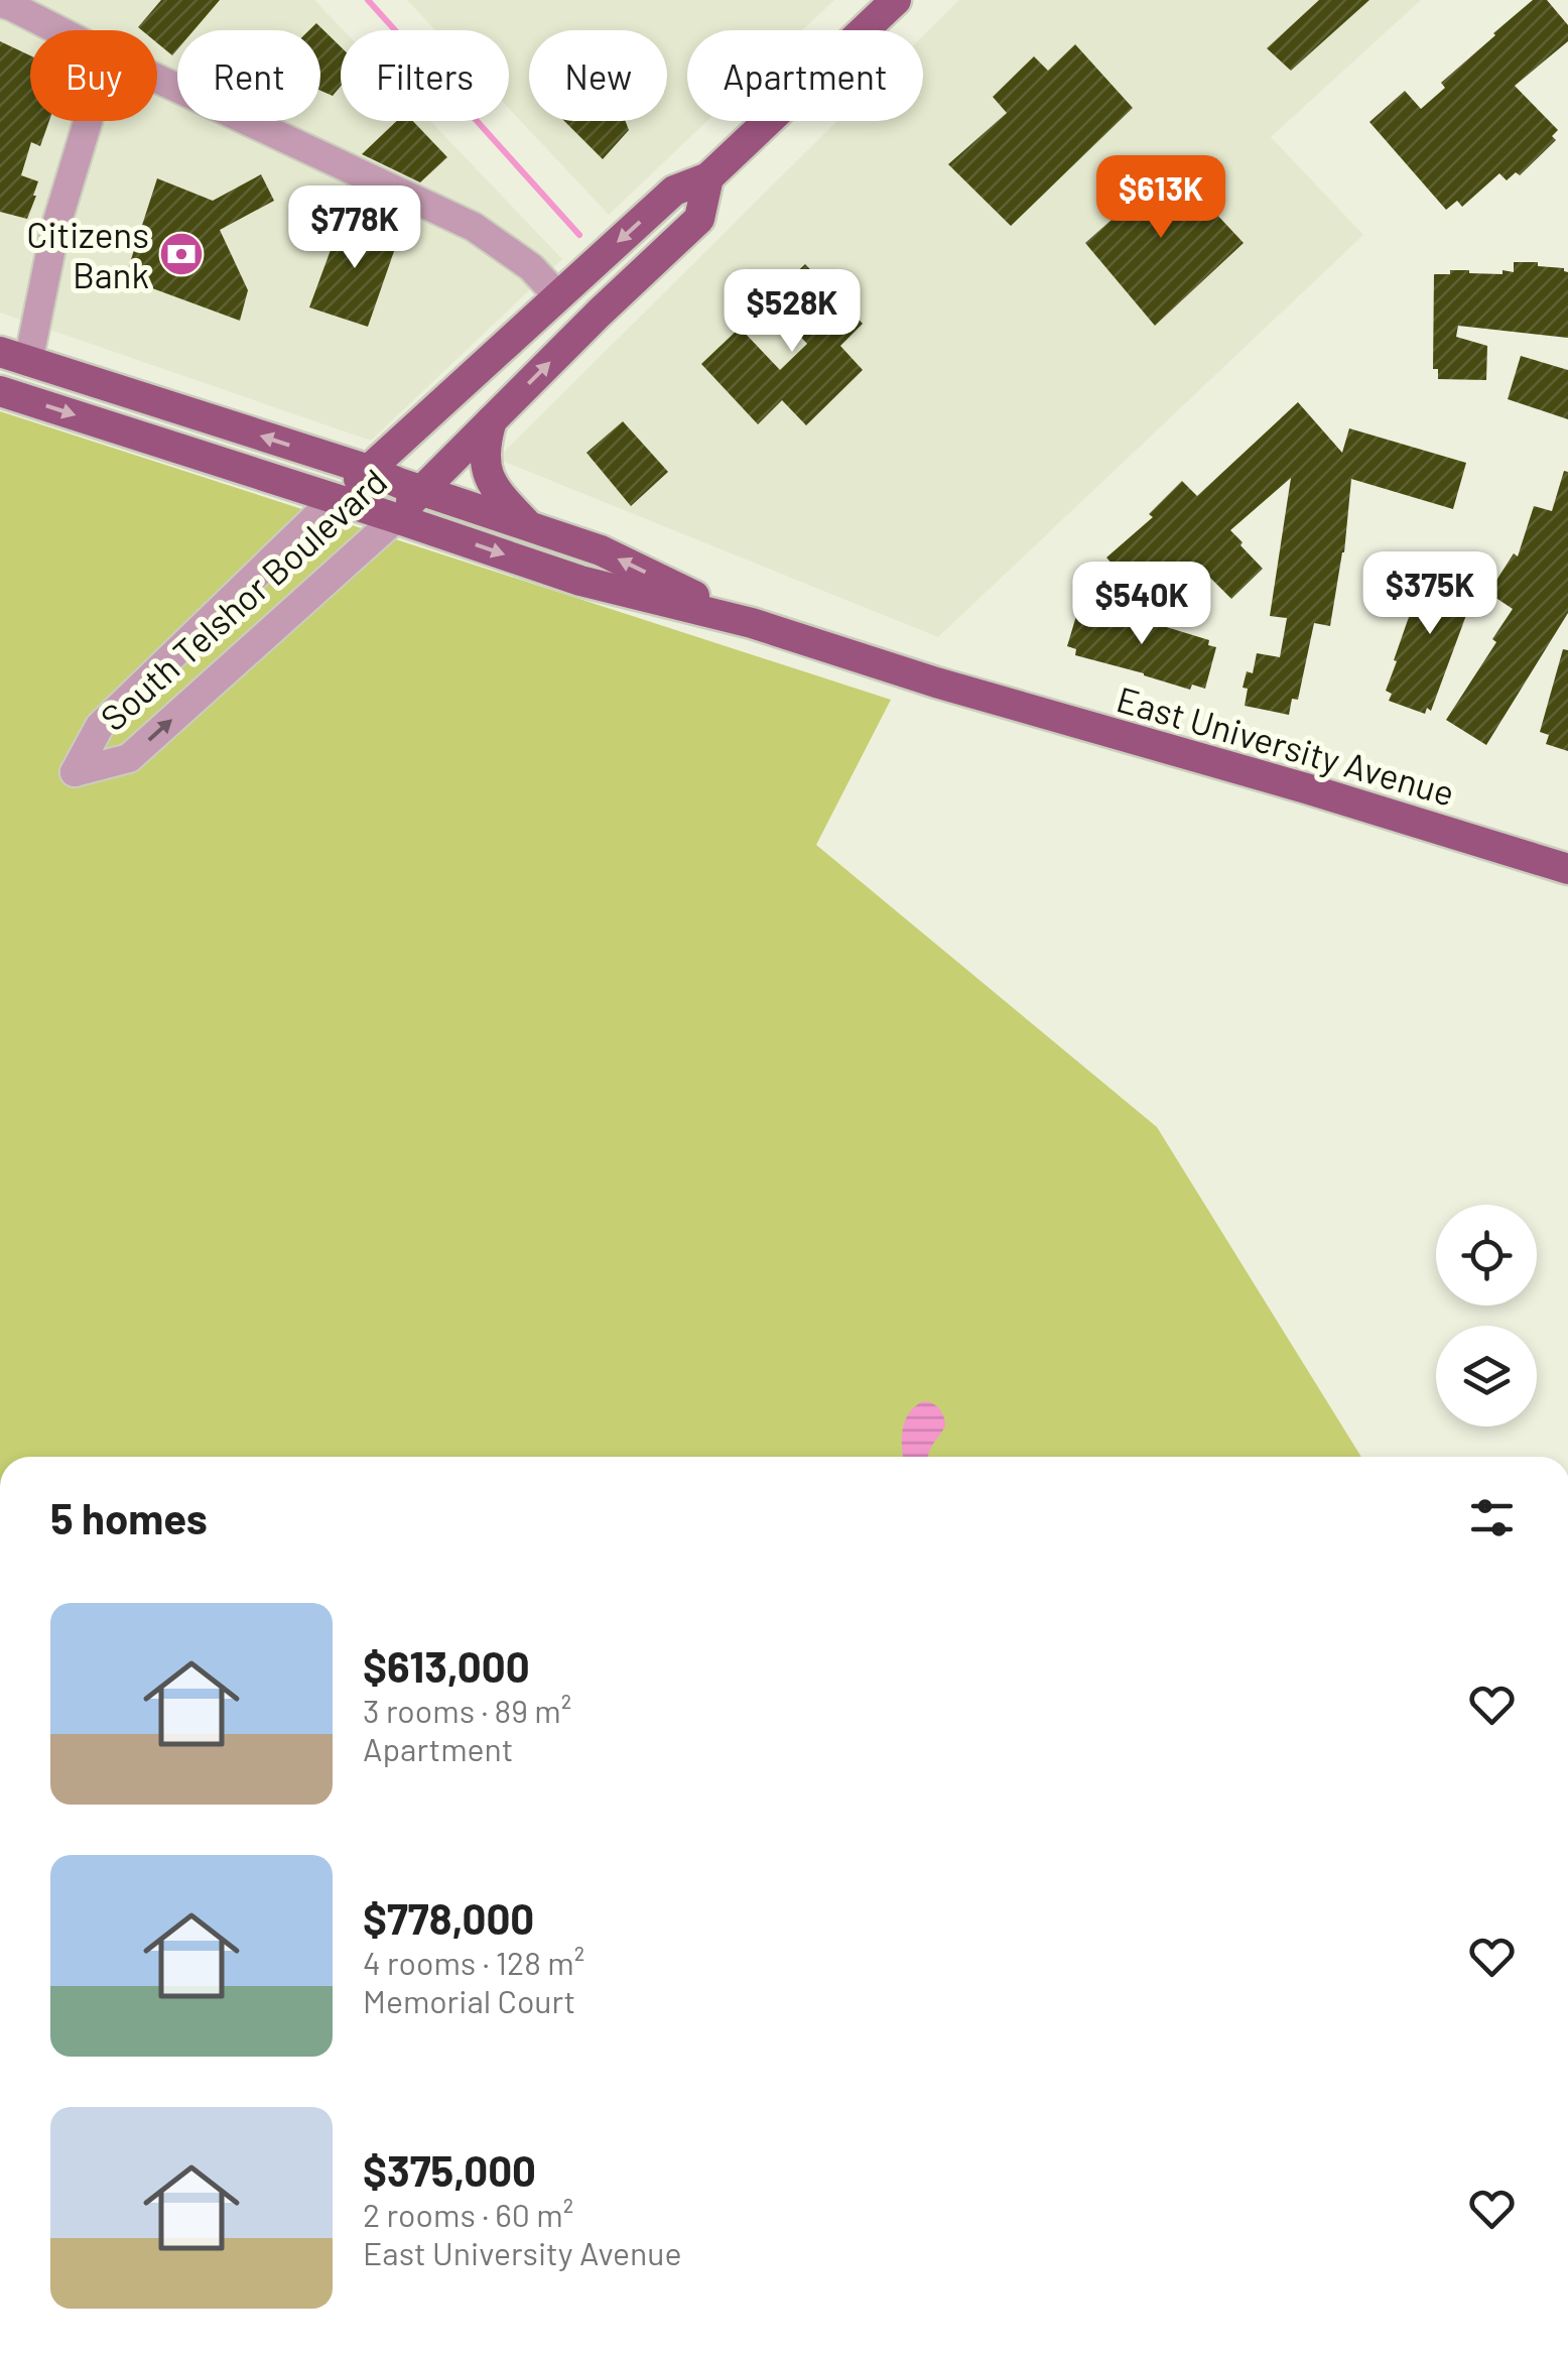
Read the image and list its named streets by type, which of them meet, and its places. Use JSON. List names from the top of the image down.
{
  "streets": {
    "main road": ["South Telshor Boulevard", "East University Avenue"]
  },
  "crossings": [
    ["South Telshor Boulevard", "East University Avenue"]
  ],
  "places": {
    "bank": ["Citizens Bank"]
  },
  "page": {
    "chip": [
      "Buy",
      "Rent",
      "Filters",
      "New",
      "Apartment"
    ],
    "price": [
      "$613K",
      "$778K",
      "$528K",
      "$375K",
      "$540K"
    ],
    "heading": "5 homes",
    "list": [
      {
        "name": "$613,000",
        "note": "3 rooms · 89 m² · Apartment"
      },
      {
        "name": "$778,000",
        "note": "4 rooms · 128 m² · Memorial Court"
      },
      {
        "name": "$375,000",
        "note": "2 rooms · 60 m² · East University Avenue"
      }
    ]
  }
}
